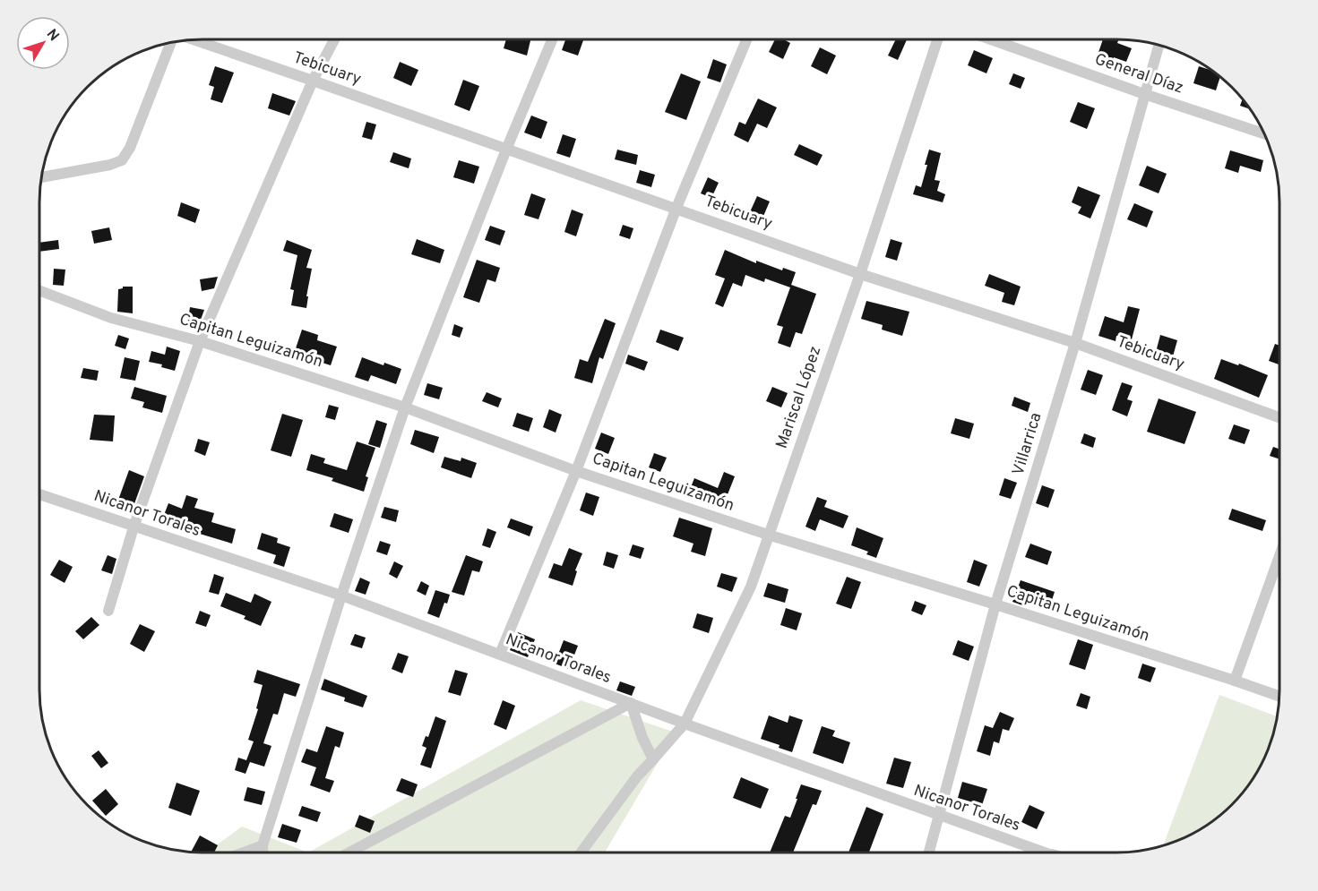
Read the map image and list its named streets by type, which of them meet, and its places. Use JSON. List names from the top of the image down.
{
  "streets": {
    "street": [
      "Tebicuary",
      "General Díaz",
      "Capitan Leguizamón",
      "Mariscal López",
      "Villarrica",
      "Nicanor Torales"
    ]
  },
  "crossings": [
    ["Tebicuary", "Mariscal López"],
    ["Tebicuary", "Villarrica"],
    ["General Díaz", "Villarrica"],
    ["Capitan Leguizamón", "Mariscal López"],
    ["Capitan Leguizamón", "Villarrica"],
    ["Mariscal López", "Nicanor Torales"],
    ["Villarrica", "Nicanor Torales"]
  ],
  "north": "top right"
}
